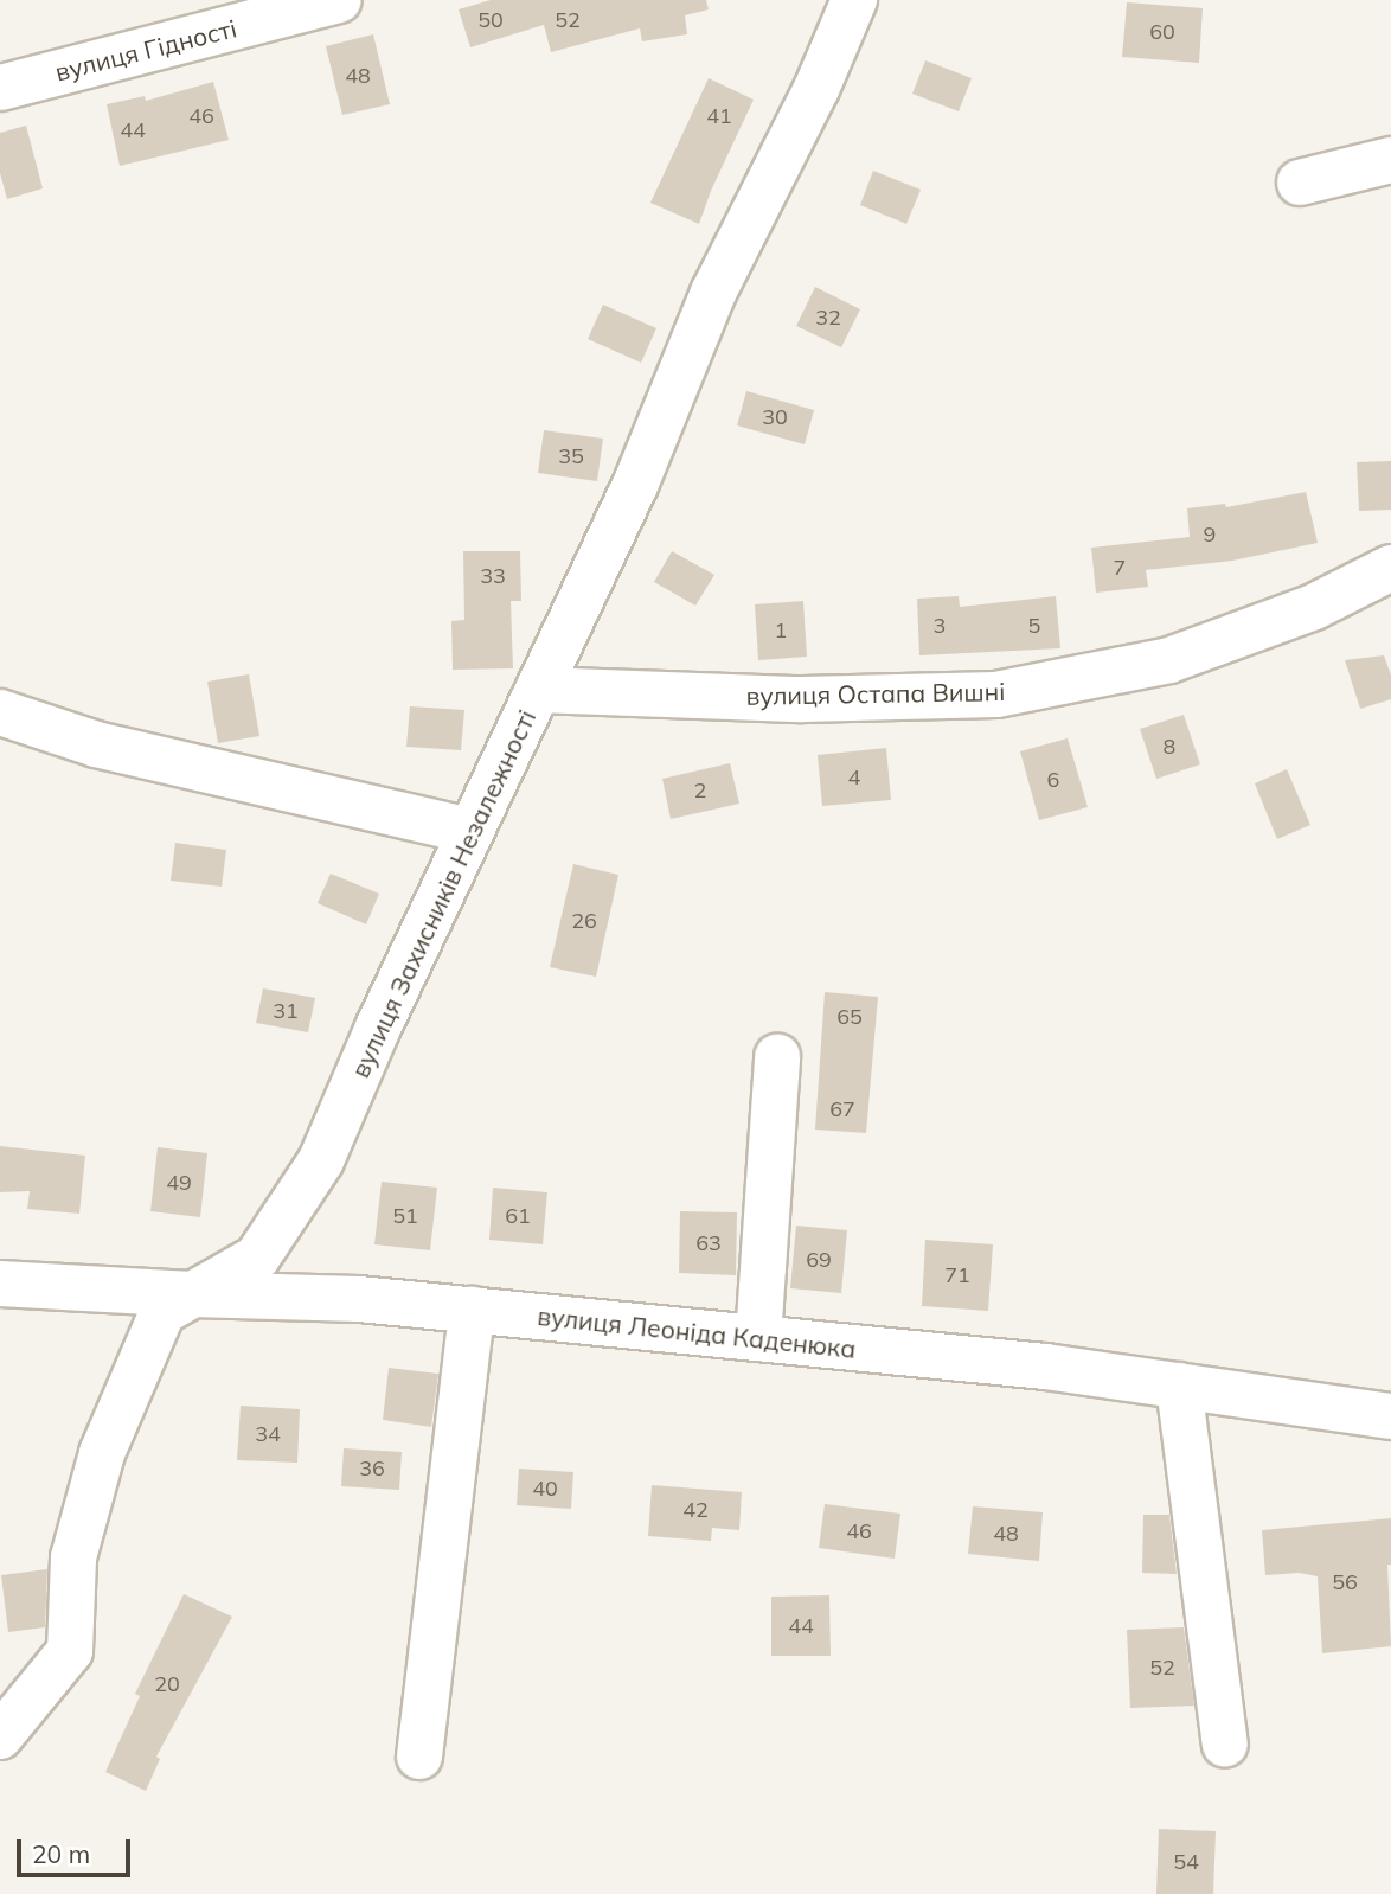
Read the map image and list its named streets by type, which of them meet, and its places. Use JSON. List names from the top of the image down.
{
  "streets": {
    "street": [
      "вулиця Гідності",
      "вулиця Остапа Вишні",
      "вулиця Захисників Незалежності",
      "вулиця Леоніда Каденюка"
    ]
  },
  "crossings": [
    ["вулиця Остапа Вишні", "вулиця Захисників Незалежності"],
    ["вулиця Захисників Незалежності", "вулиця Леоніда Каденюка"]
  ],
  "house_numbers": [
    "50",
    "52",
    "60",
    "48",
    "46",
    "41",
    "44",
    "32",
    "30",
    "35",
    "9",
    "7",
    "33",
    "3",
    "5",
    "1",
    "8",
    "4",
    "6",
    "2",
    "26",
    "31",
    "65",
    "67",
    "49",
    "51",
    "61",
    "63",
    "69",
    "71",
    "34",
    "36",
    "40",
    "42",
    "46",
    "48",
    "56",
    "44",
    "52",
    "20",
    "54"
  ],
  "scale_bar": "20 m"
}
